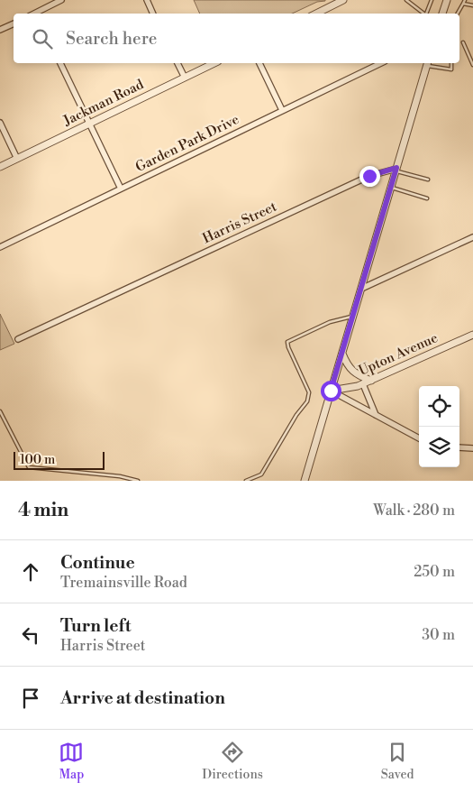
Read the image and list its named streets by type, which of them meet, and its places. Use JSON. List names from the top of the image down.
{
  "streets": {
    "street": [
      "Jackman Road",
      "Garden Park Drive",
      "Harris Street",
      "Upton Avenue"
    ]
  },
  "scale_bar": "100 m",
  "page": {
    "search": "Search here",
    "scale": "100 m",
    "heading": ["4 min", "Walk · 280 m"],
    "list": [
      ["Continue", "Tremainsville Road", "250 m"],
      ["Turn left", "Harris Street", "30 m"],
      "Arrive at destination"
    ],
    "nav": ["Map", "Directions", "Saved"]
  }
}
